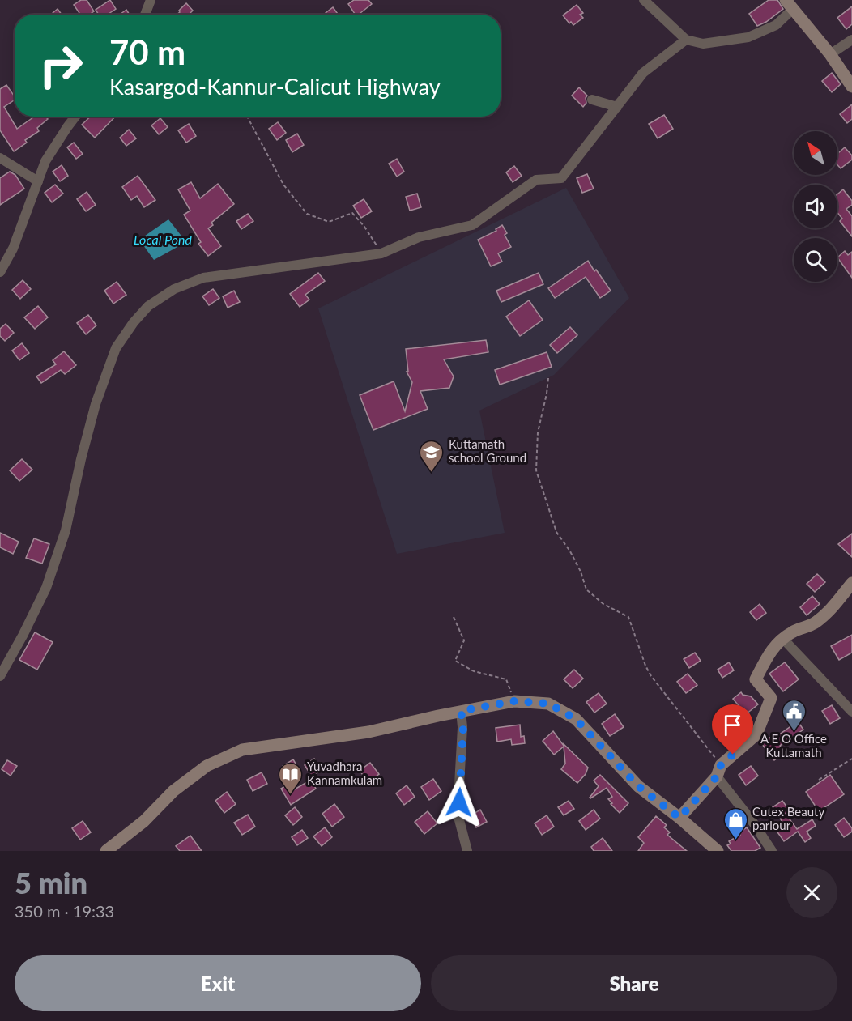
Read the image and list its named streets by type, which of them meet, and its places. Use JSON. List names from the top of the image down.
{
  "water": ["Local Pond"],
  "places": {
    "school or university": ["Kuttamath school Ground"],
    "public building": ["A E O Office Kuttamath"],
    "library": ["Yuvadhara Kannamkulam"],
    "shop": ["Cutex Beauty parlour"]
  },
  "north": "top left",
  "page": {
    "turn": ["70 m", "Kasargod-Kannur-Calicut Highway"],
    "heading": ["5 min", "350 m · 19:33"],
    "buttons": ["Exit", "Share"]
  }
}
